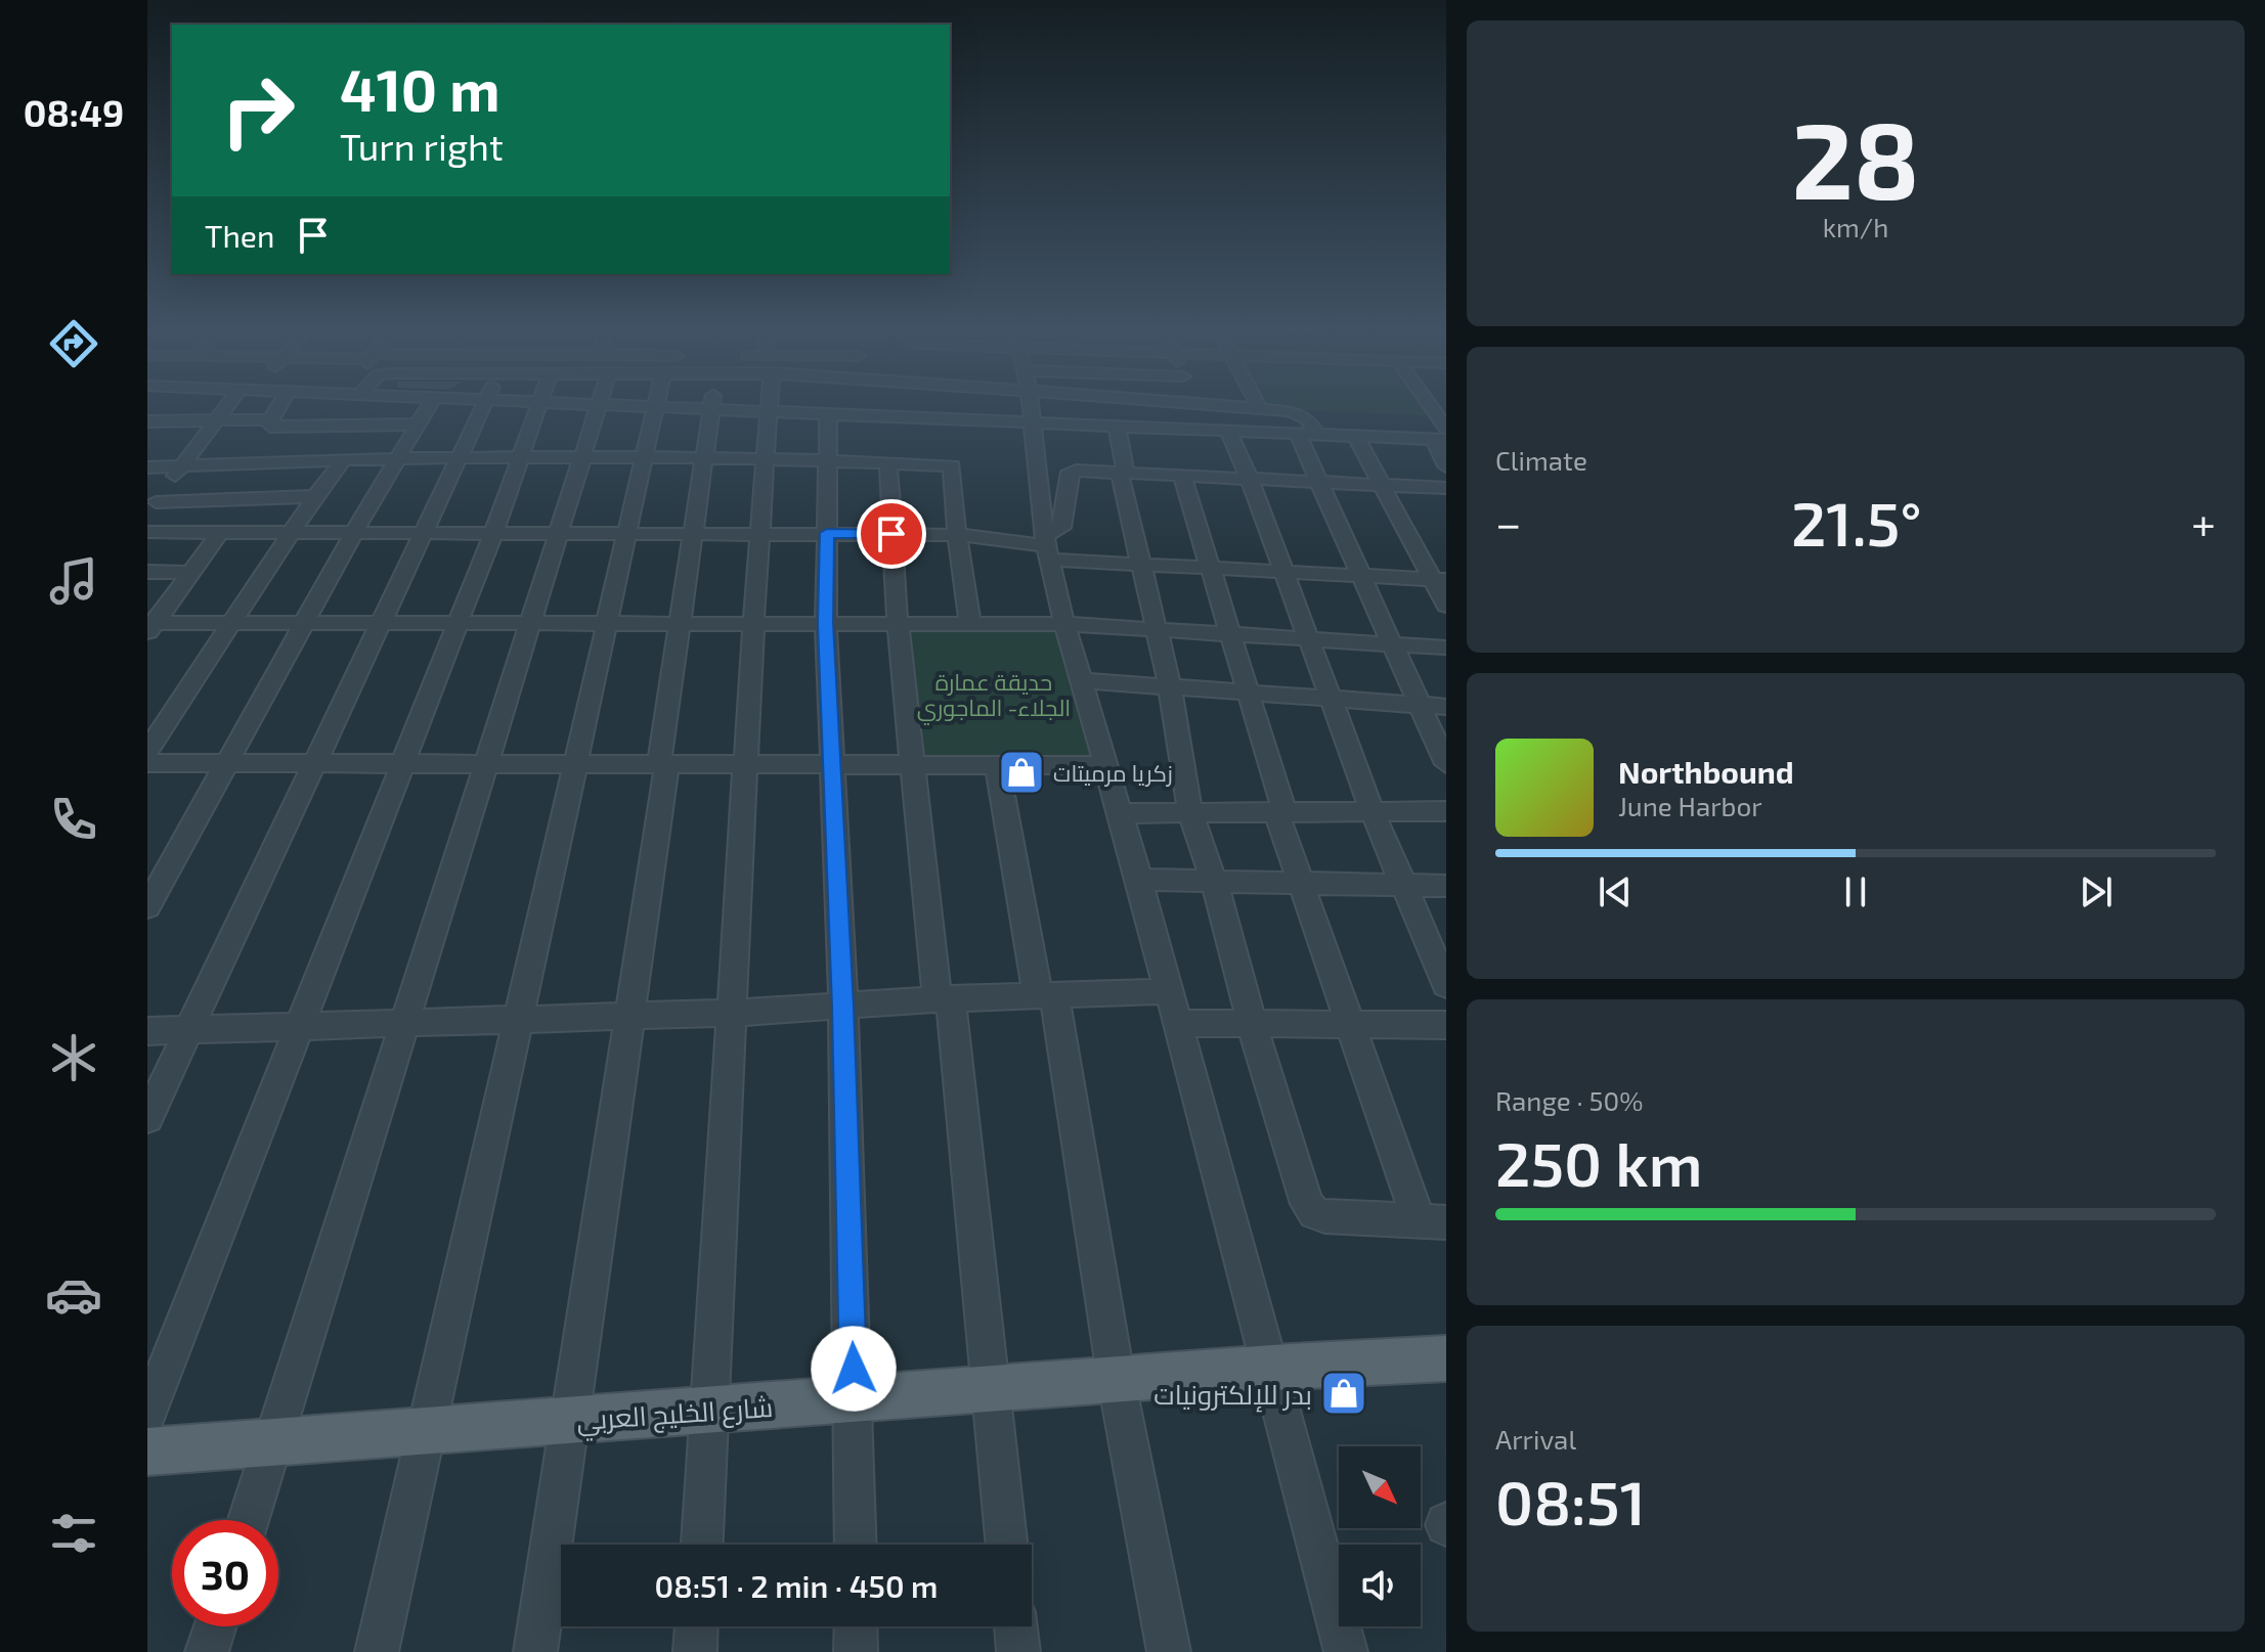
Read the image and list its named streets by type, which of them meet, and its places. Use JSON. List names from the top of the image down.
{
  "streets": {
    "main road": ["شارع الخليج العربي"]
  },
  "parks": ["حديقة عمارة الجلاء- الماجوري"],
  "places": {
    "shop": ["زكريا مرميتات", "بدر للإلكترونيات"]
  },
  "north": "bottom right",
  "page": {
    "tabs": "08:49",
    "tile": [
      ["28", "km/h"],
      "Climate",
      ["Range · 50%", "250 km"],
      ["Arrival", "08:51"]
    ],
    "turn": ["410 m", "Turn right"],
    "then": "Then",
    "heat": ["−", "21.5°", "+"],
    "song": ["Northbound", "June Harbor"],
    "limit": "30",
    "trip": "08:51 · 2 min · 450 m"
  }
}
